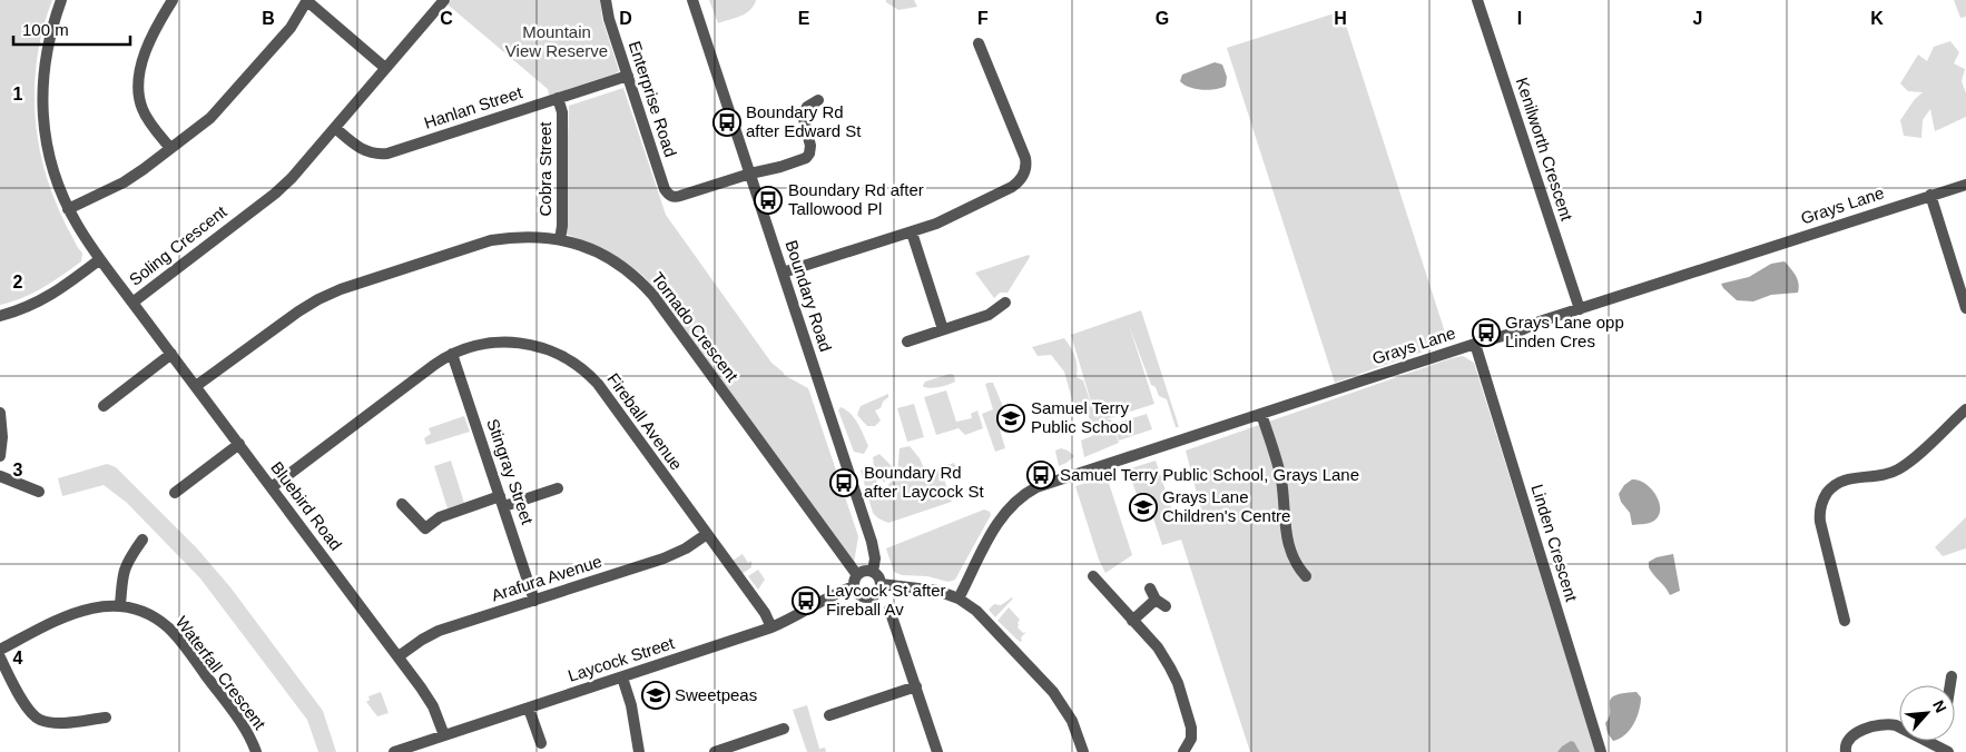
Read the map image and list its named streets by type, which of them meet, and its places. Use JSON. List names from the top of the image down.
{
  "streets": {
    "street": [
      "Enterprise Road",
      "Hanlan Street",
      "Kenilworth Crescent",
      "Cobra Street",
      "Grays Lane",
      "Soling Crescent",
      "Boundary Road",
      "Tornado Crescent",
      "Fireball Avenue",
      "Stingray Street",
      "Bluebird Road",
      "Linden Crescent",
      "Arafura Avenue",
      "Laycock Street",
      "Waterfall Crescent"
    ]
  },
  "crossings": [
    ["Enterprise Road", "Hanlan Street"],
    ["Enterprise Road", "Boundary Road"],
    ["Hanlan Street", "Cobra Street"],
    ["Hanlan Street", "Soling Crescent"],
    ["Kenilworth Crescent", "Grays Lane"],
    ["Cobra Street", "Tornado Crescent"],
    ["Grays Lane", "Linden Crescent"],
    ["Soling Crescent", "Bluebird Road"],
    ["Boundary Road", "Tornado Crescent"],
    ["Boundary Road", "Laycock Street"],
    ["Tornado Crescent", "Bluebird Road"],
    ["Tornado Crescent", "Laycock Street"],
    ["Fireball Avenue", "Stingray Street"],
    ["Fireball Avenue", "Bluebird Road"],
    ["Fireball Avenue", "Arafura Avenue"],
    ["Fireball Avenue", "Laycock Street"],
    ["Stingray Street", "Arafura Avenue"],
    ["Bluebird Road", "Arafura Avenue"],
    ["Bluebird Road", "Laycock Street"]
  ],
  "parks": ["Mountain View Reserve"],
  "places": {
    "bus stop": [
      "Boundary Rd after Edward St",
      "Boundary Rd after Tallowood Pl",
      "Grays Lane opp Linden Cres",
      "Samuel Terry Public School, Grays Lane",
      "Boundary Rd after Laycock St",
      "Laycock St after Fireball Av"
    ],
    "school or university": ["Samuel Terry Public School", "Grays Lane Children's Centre", "Sweetpeas"]
  },
  "scale_bar": "100 m",
  "north": "top right",
  "grid": {
    "columns": [
      "B",
      "C",
      "D",
      "E",
      "F",
      "G",
      "H",
      "I",
      "J",
      "K"
    ],
    "rows": [
      "1",
      "2",
      "3",
      "4"
    ]
  }
}
